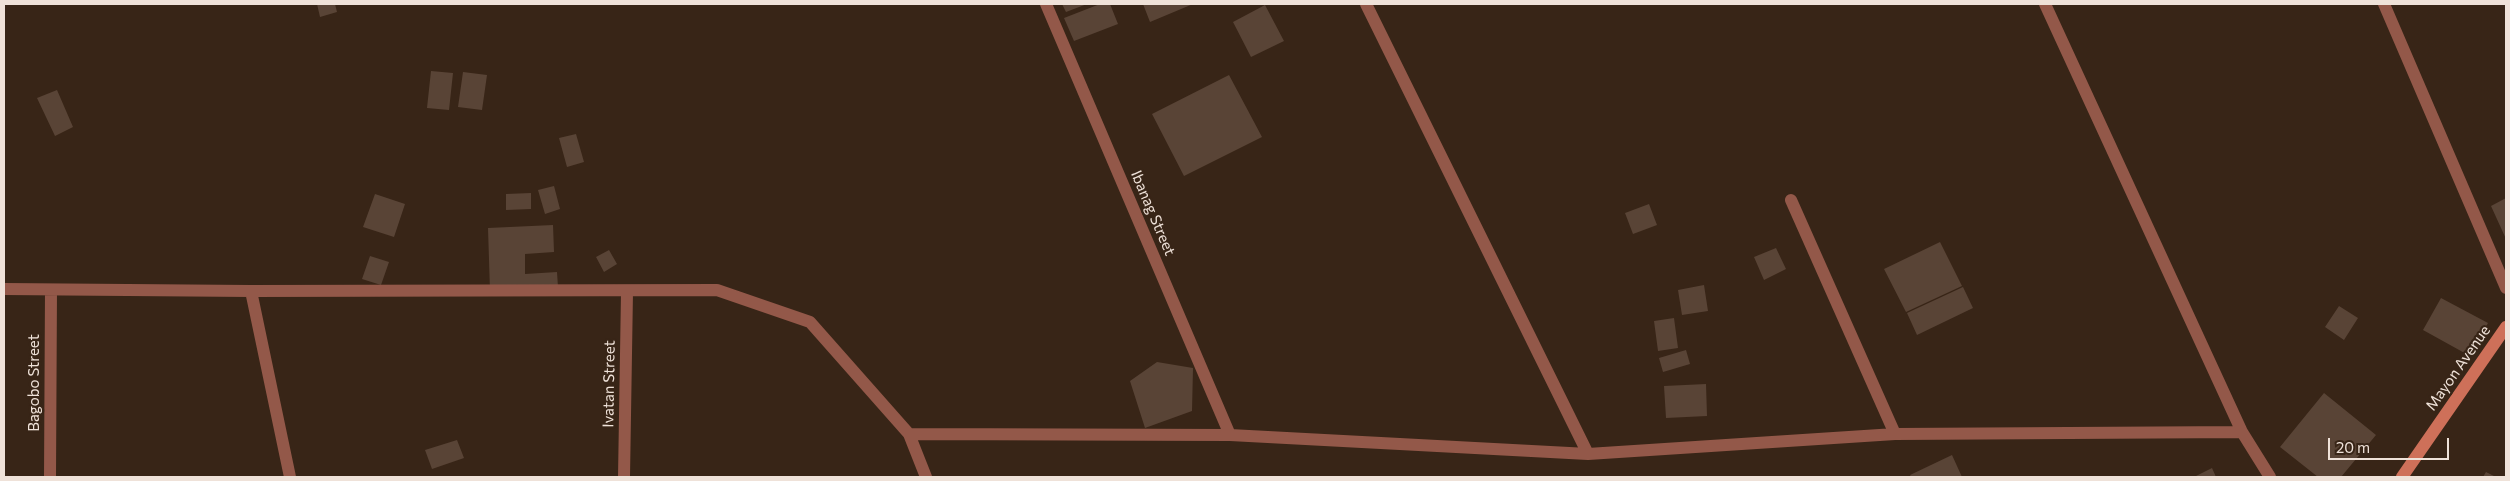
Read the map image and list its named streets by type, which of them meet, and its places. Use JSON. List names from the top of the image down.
{
  "streets": {
    "main road": ["Mayon Avenue"],
    "street": ["Ibanag Street", "Bagobo Street", "Ivatan Street"]
  },
  "scale_bar": "20 m"
}
